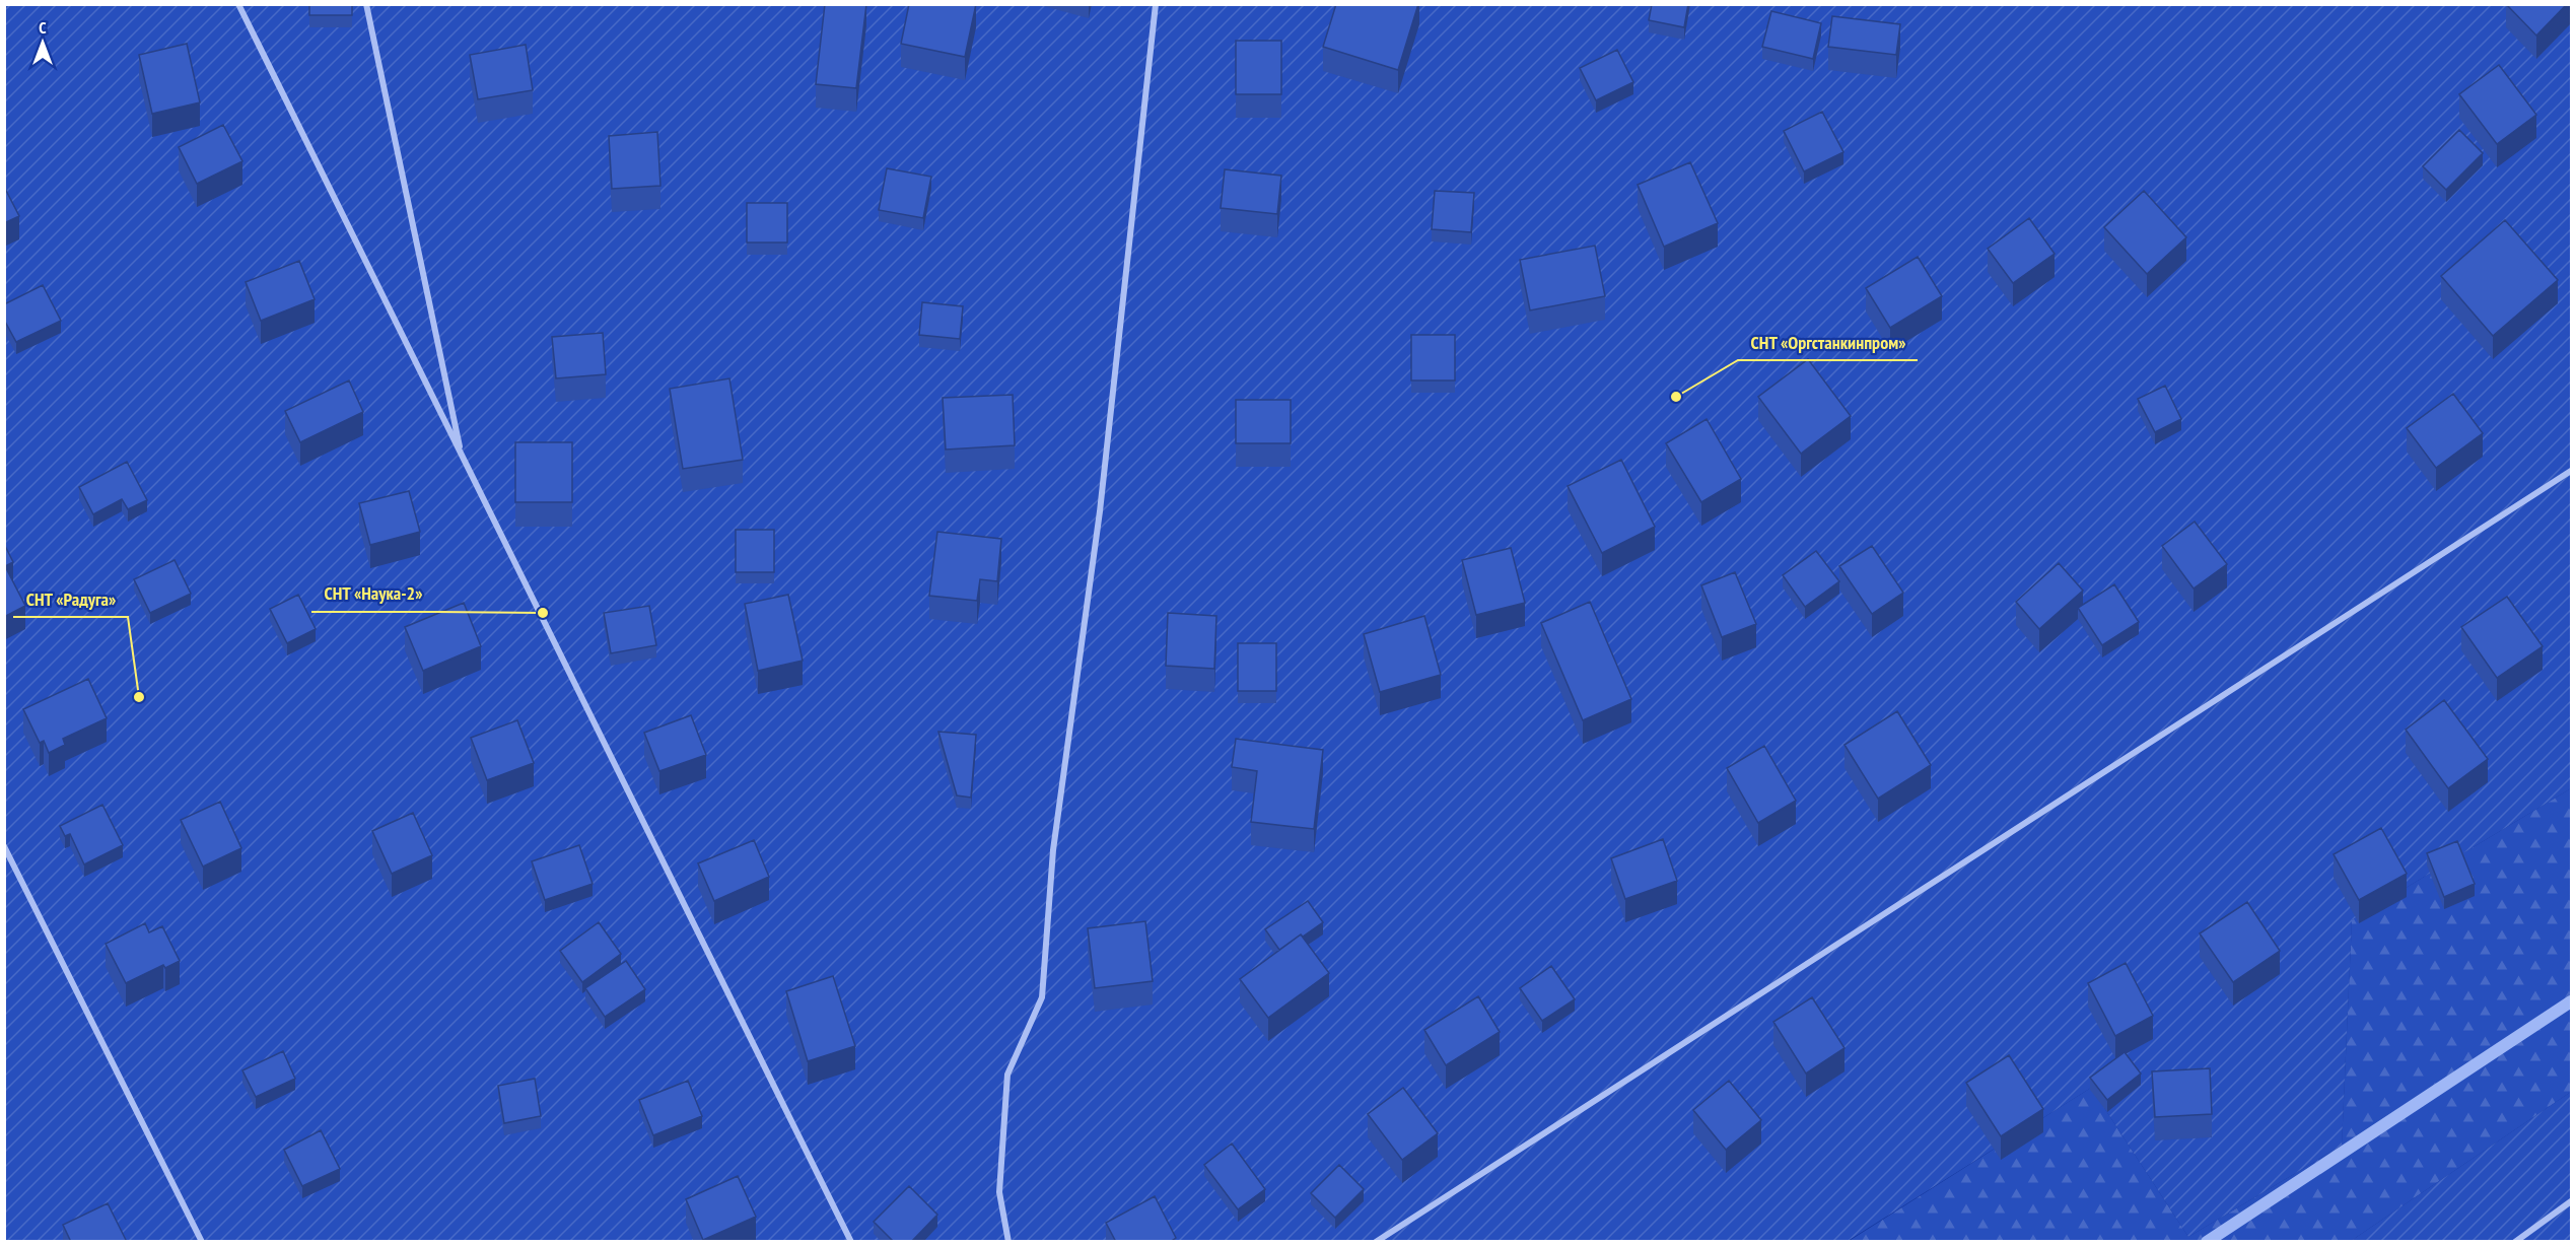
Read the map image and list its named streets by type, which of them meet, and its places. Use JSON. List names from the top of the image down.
{
  "places": ["СНТ «Оргстанкинпром»", "СНТ «Наука-2»", "СНТ «Радуга»"],
  "north": "top"
}
